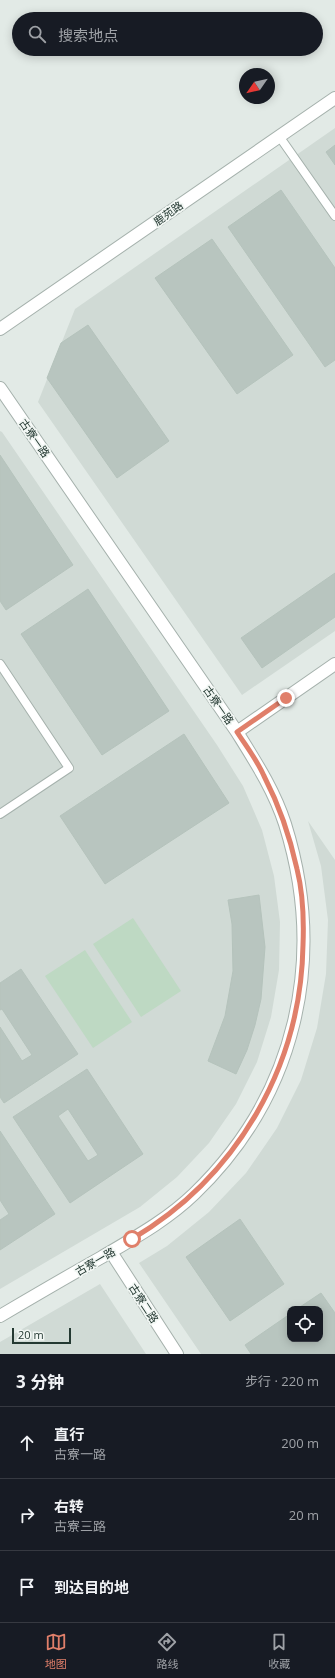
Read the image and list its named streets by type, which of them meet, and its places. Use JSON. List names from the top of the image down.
{
  "streets": {
    "street": ["鹿苑路", "古寮一路", "古寮二路"]
  },
  "crossings": [
    ["古寮一路", "古寮二路"]
  ],
  "scale_bar": "20 m",
  "north": "bottom left",
  "page": {
    "search": "搜索地点",
    "scale": "20 m",
    "heading": ["3 分钟", "步行 · 220 m"],
    "list": [
      ["直行", "古寮一路", "200 m"],
      ["右转", "古寮三路", "20 m"],
      "到达目的地"
    ],
    "nav": ["地图", "路线", "收藏"]
  }
}
